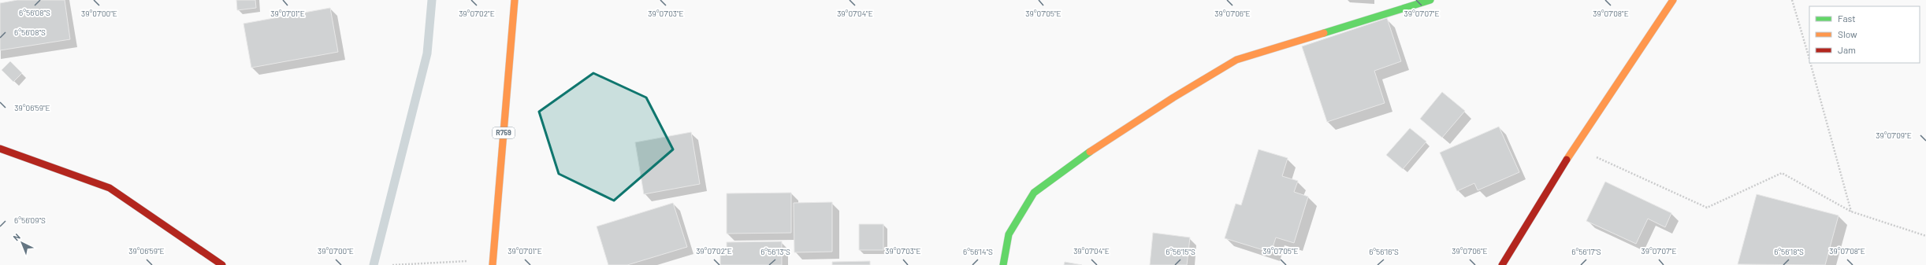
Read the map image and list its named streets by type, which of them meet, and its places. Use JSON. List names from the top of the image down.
{
  "streets": {
    "street": ["R759"]
  },
  "legend": ["Fast", "Slow", "Jam"],
  "north": "top left",
  "coordinates": [
    "6°56'08\"S",
    "39°07'00\"E",
    "39°07'04\"E",
    "39°07'05\"E",
    "39°07'07\"E",
    "39°07'01\"E",
    "39°07'02\"E",
    "39°07'03\"E",
    "39°07'06\"E",
    "39°07'08\"E",
    "39°06'59\"E",
    "39°07'09\"E",
    "6°56'09\"S",
    "6°56'13\"S",
    "6°56'14\"S",
    "6°56'15\"S",
    "6°56'16\"S",
    "6°56'17\"S",
    "6°56'18\"S"
  ]
}
